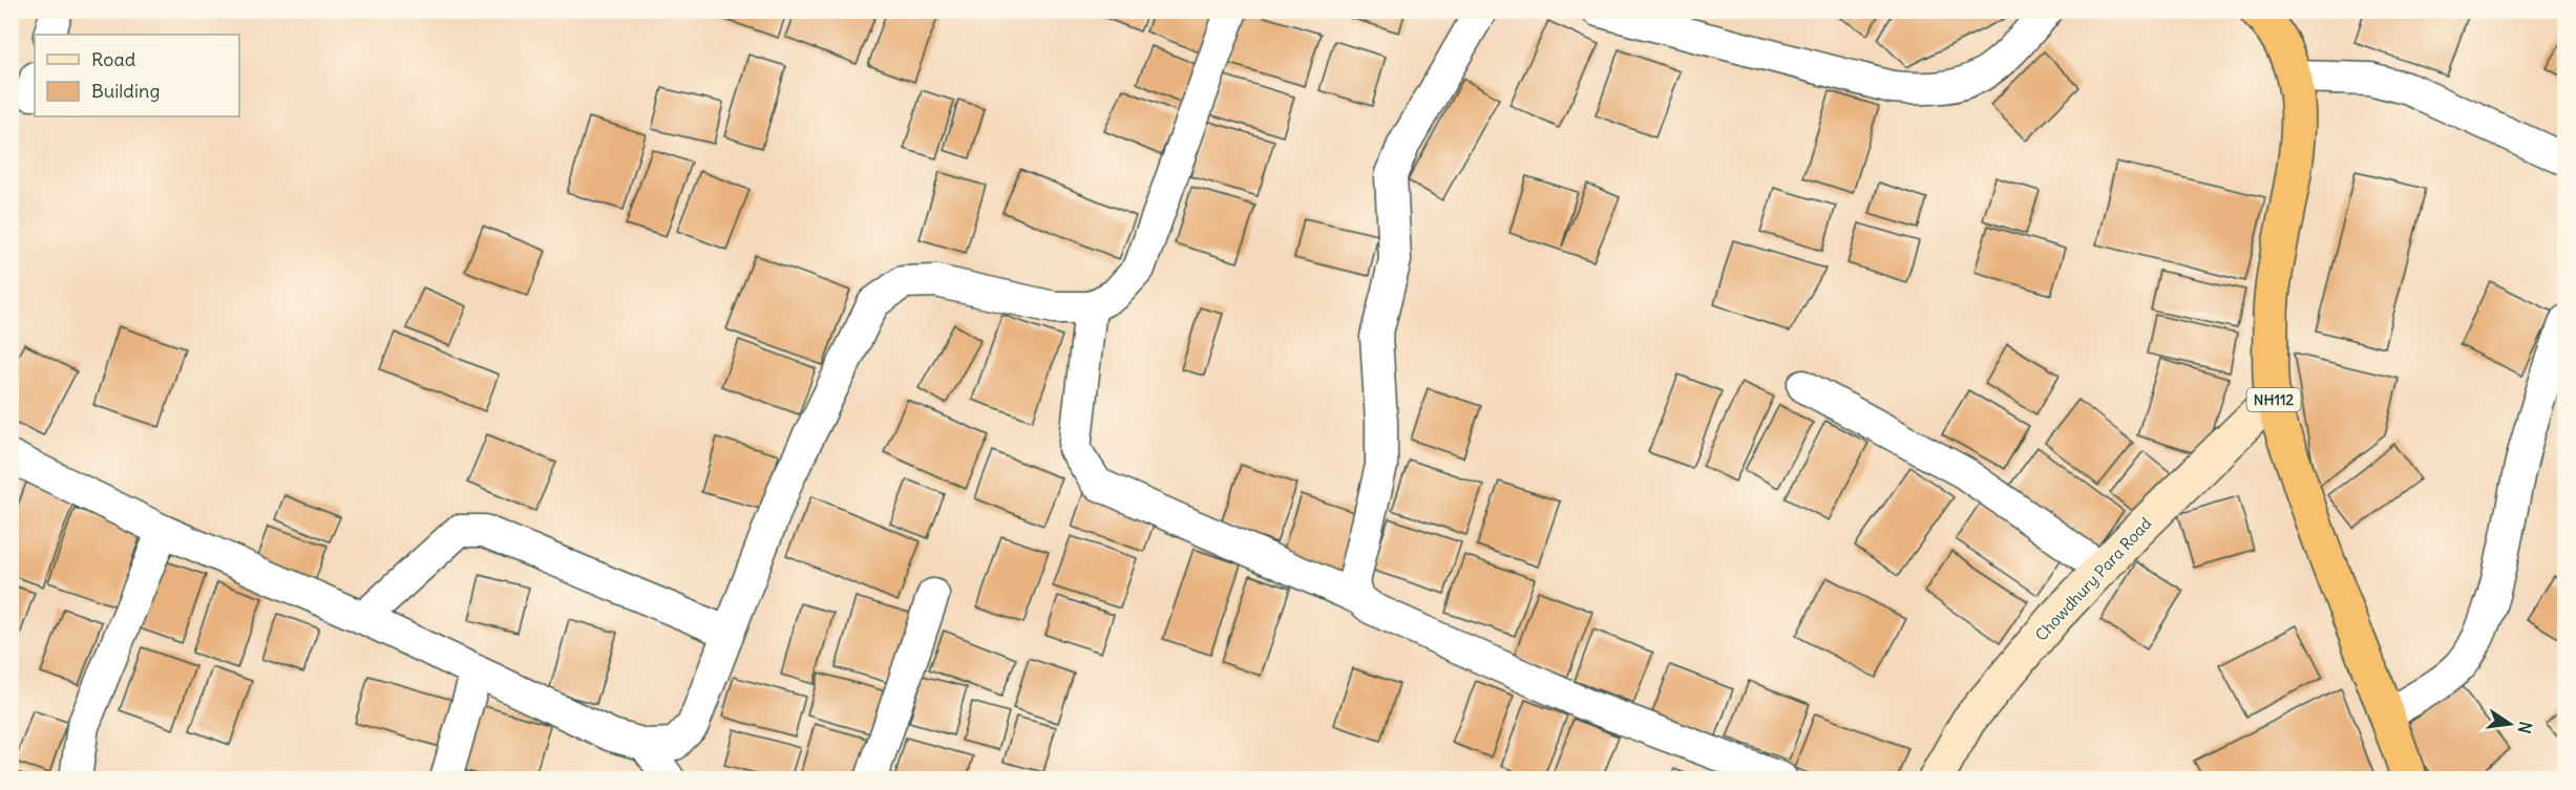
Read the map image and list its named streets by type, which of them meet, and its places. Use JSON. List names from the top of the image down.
{
  "streets": {
    "highway": ["NH112"],
    "street": ["Chowdhury Para Road"]
  },
  "crossings": [
    ["NH112", "Chowdhury Para Road"]
  ],
  "legend": ["Road", "Building"],
  "north": "right"
}
